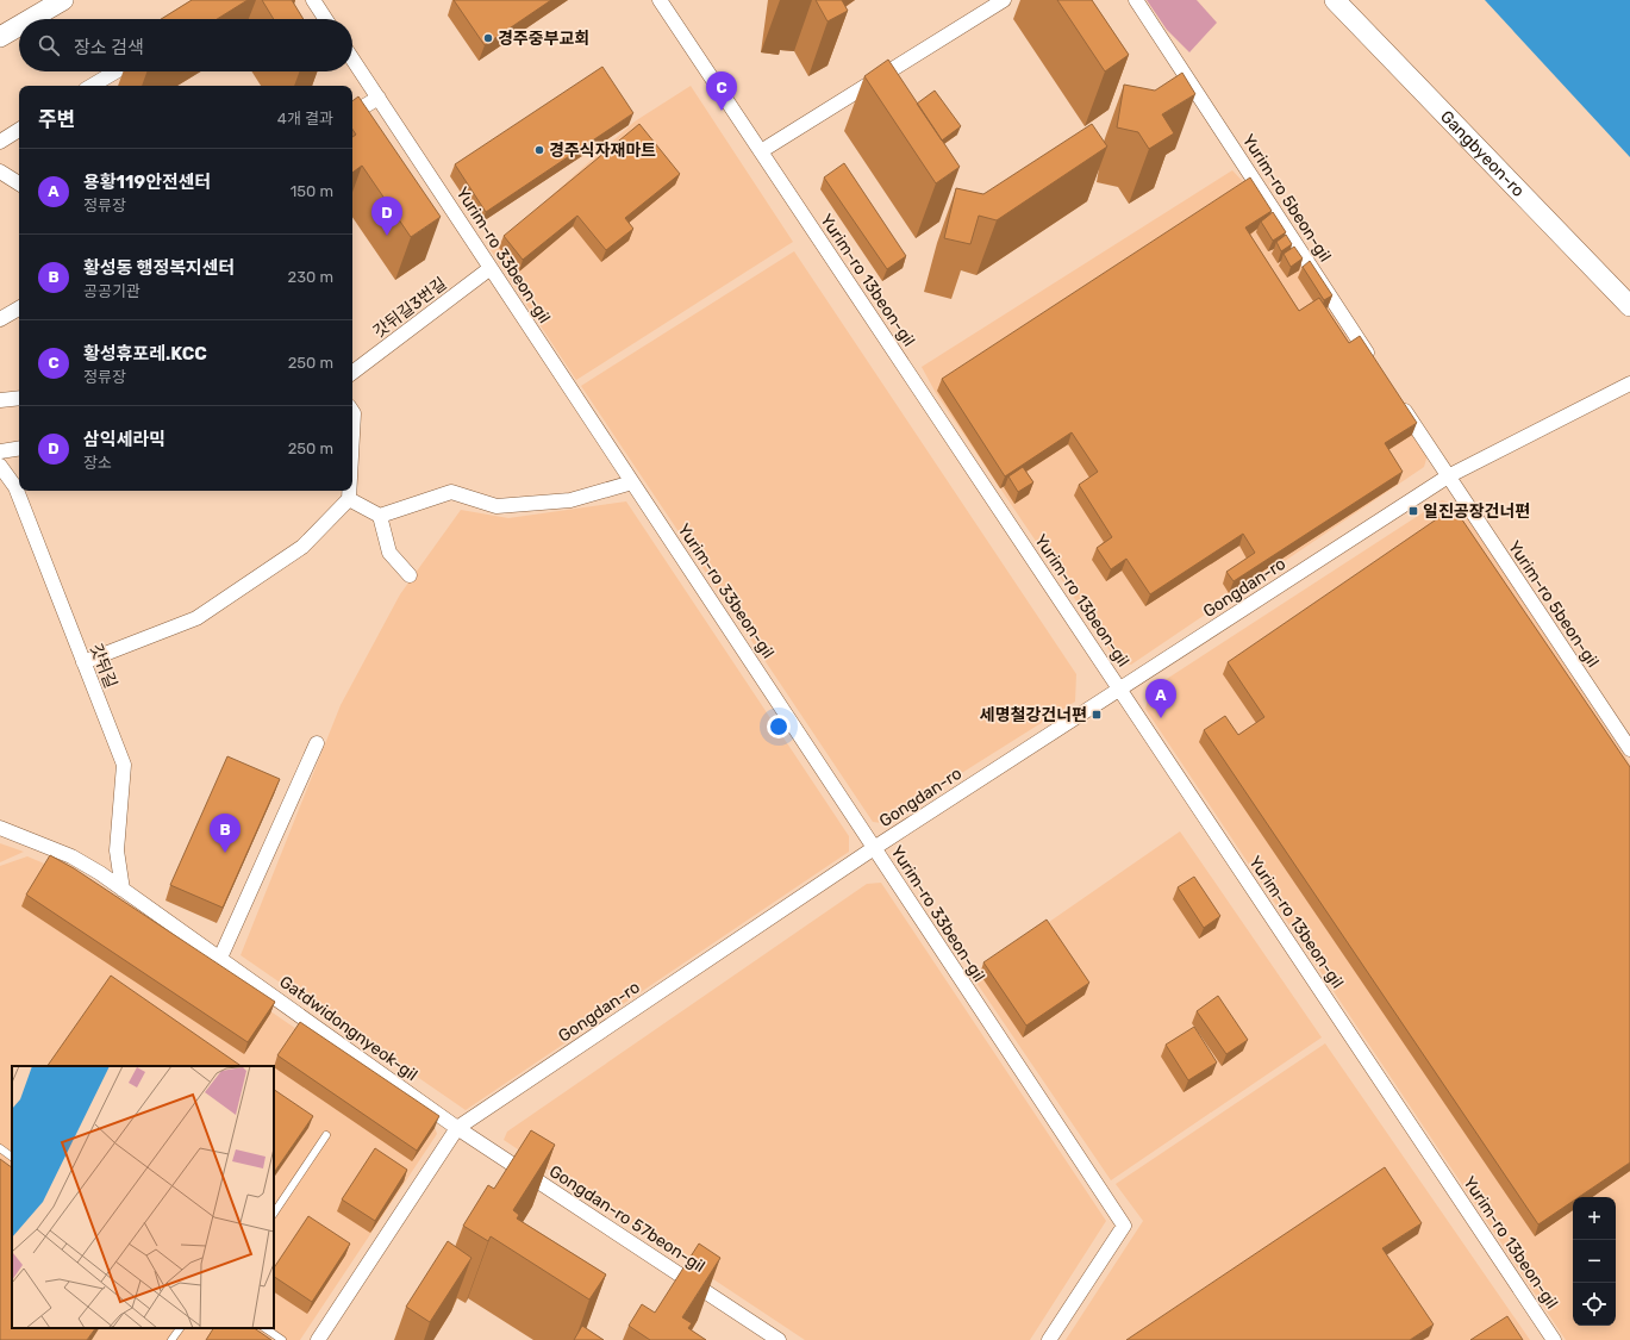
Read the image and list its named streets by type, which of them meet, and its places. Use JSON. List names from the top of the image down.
{
  "streets": {
    "street": [
      "Gangbyeon-ro",
      "Yurim-ro 5beon-gil",
      "Yurim-ro 33beon-gil",
      "Yurim-ro 13beon-gil",
      "갓뒤길3번길",
      "Gongdan-ro",
      "갓뒤길",
      "Gatdwidongnyeok-gil",
      "Gongdan-ro 57beon-gil"
    ]
  },
  "crossings": [
    ["Yurim-ro 5beon-gil", "Gongdan-ro"],
    ["Yurim-ro 33beon-gil", "갓뒤길3번길"],
    ["Yurim-ro 33beon-gil", "Gongdan-ro"],
    ["Yurim-ro 13beon-gil", "Gongdan-ro"],
    ["Gongdan-ro", "Gatdwidongnyeok-gil"],
    ["Gongdan-ro", "Gongdan-ro 57beon-gil"],
    ["갓뒤길", "Gatdwidongnyeok-gil"],
    ["Gatdwidongnyeok-gil", "Gongdan-ro 57beon-gil"]
  ],
  "places": {
    "other": ["경주중부교회", "경주식자재마트"],
    "transit": ["일진공장건너편", "세명철강건너편"]
  },
  "page": {
    "search": "장소 검색",
    "pins": [
      "C",
      "D",
      "A",
      "B"
    ],
    "heading": ["주변", "4개 결과"],
    "list": [
      {
        "mark": "A",
        "name": "용황119안전센터",
        "note": "정류장",
        "value": "150 m"
      },
      {
        "mark": "B",
        "name": "황성동 행정복지센터",
        "note": "공공기관",
        "value": "230 m"
      },
      {
        "mark": "C",
        "name": "황성휴포레.KCC",
        "note": "정류장",
        "value": "250 m"
      },
      {
        "mark": "D",
        "name": "삼익세라믹",
        "note": "장소",
        "value": "250 m"
      }
    ],
    "map_buttons": ["+", "−"]
  }
}
